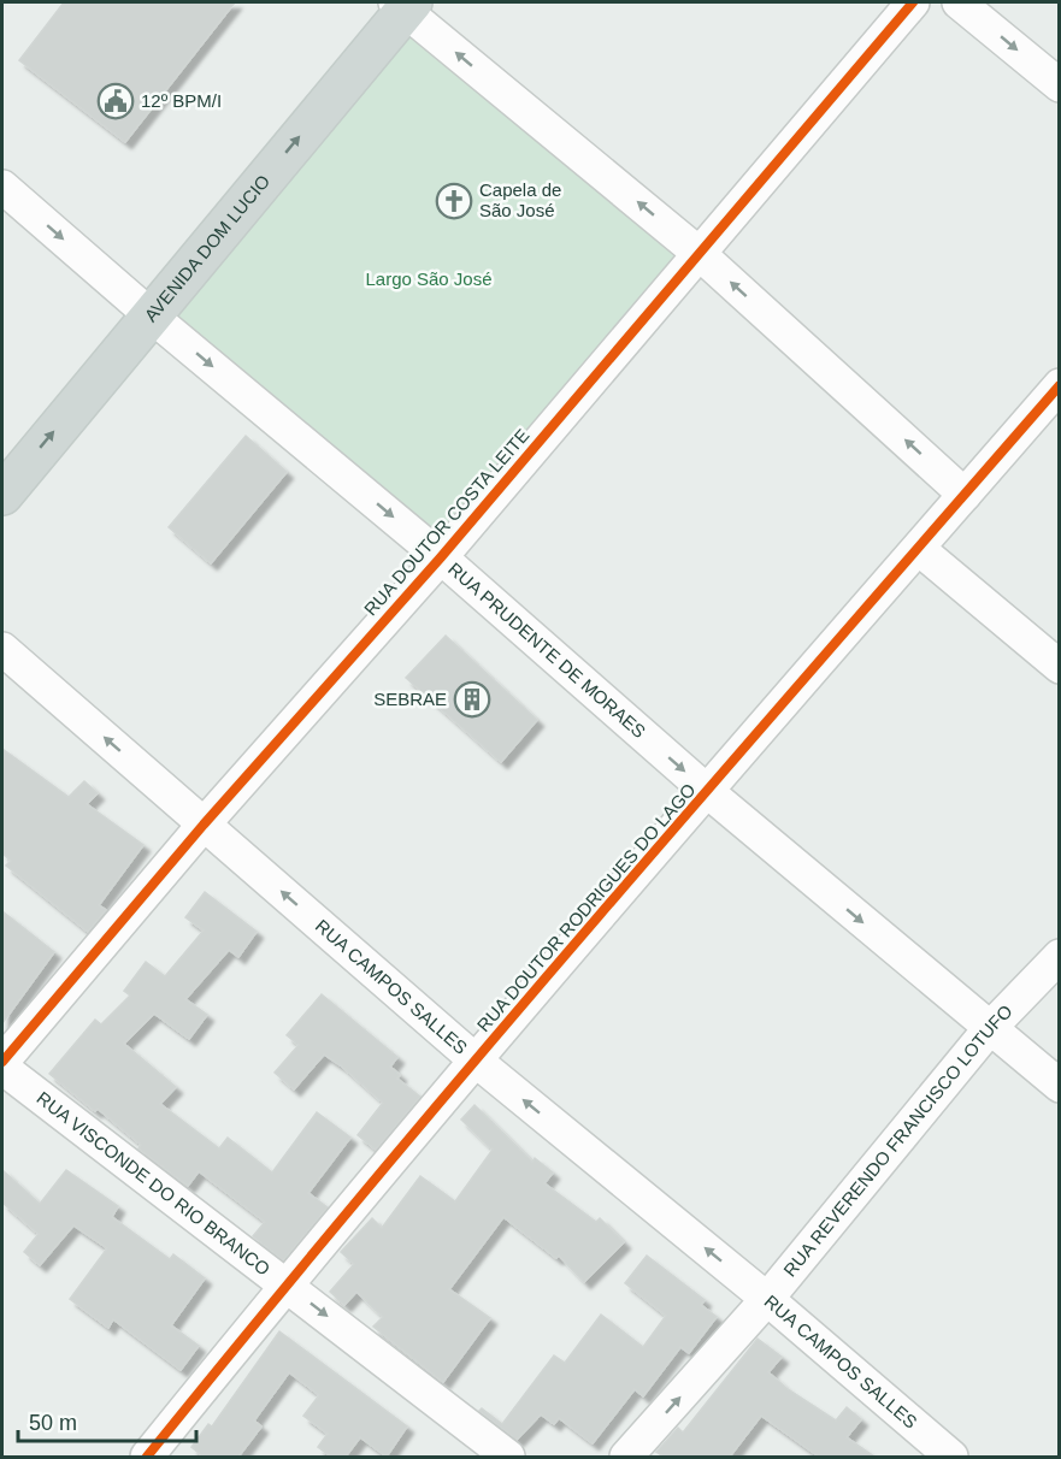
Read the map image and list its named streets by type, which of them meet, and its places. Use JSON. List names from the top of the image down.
{
  "streets": {
    "main road": ["AVENIDA DOM LUCIO"],
    "street": [
      "RUA DOUTOR COSTA LEITE",
      "RUA PRUDENTE DE MORAES",
      "RUA DOUTOR RODRIGUES DO LAGO",
      "RUA CAMPOS SALLES",
      "RUA REVERENDO FRANCISCO LOTUFO",
      "RUA VISCONDE DO RIO BRANCO"
    ]
  },
  "crossings": [
    ["AVENIDA DOM LUCIO", "RUA PRUDENTE DE MORAES"],
    ["RUA DOUTOR COSTA LEITE", "RUA PRUDENTE DE MORAES"],
    ["RUA DOUTOR COSTA LEITE", "RUA CAMPOS SALLES"],
    ["RUA PRUDENTE DE MORAES", "RUA DOUTOR RODRIGUES DO LAGO"],
    ["RUA PRUDENTE DE MORAES", "RUA REVERENDO FRANCISCO LOTUFO"],
    ["RUA DOUTOR RODRIGUES DO LAGO", "RUA CAMPOS SALLES"],
    ["RUA DOUTOR RODRIGUES DO LAGO", "RUA VISCONDE DO RIO BRANCO"],
    ["RUA CAMPOS SALLES", "RUA REVERENDO FRANCISCO LOTUFO"]
  ],
  "one_way": ["RUA PRUDENTE DE MORAES", "RUA CAMPOS SALLES", "RUA VISCONDE DO RIO BRANCO"],
  "parks": ["Largo São José"],
  "places": {
    "public building": ["12º BPM/I"],
    "church": ["Capela de São José"],
    "building": ["SEBRAE"]
  },
  "scale_bar": "50 m"
}
